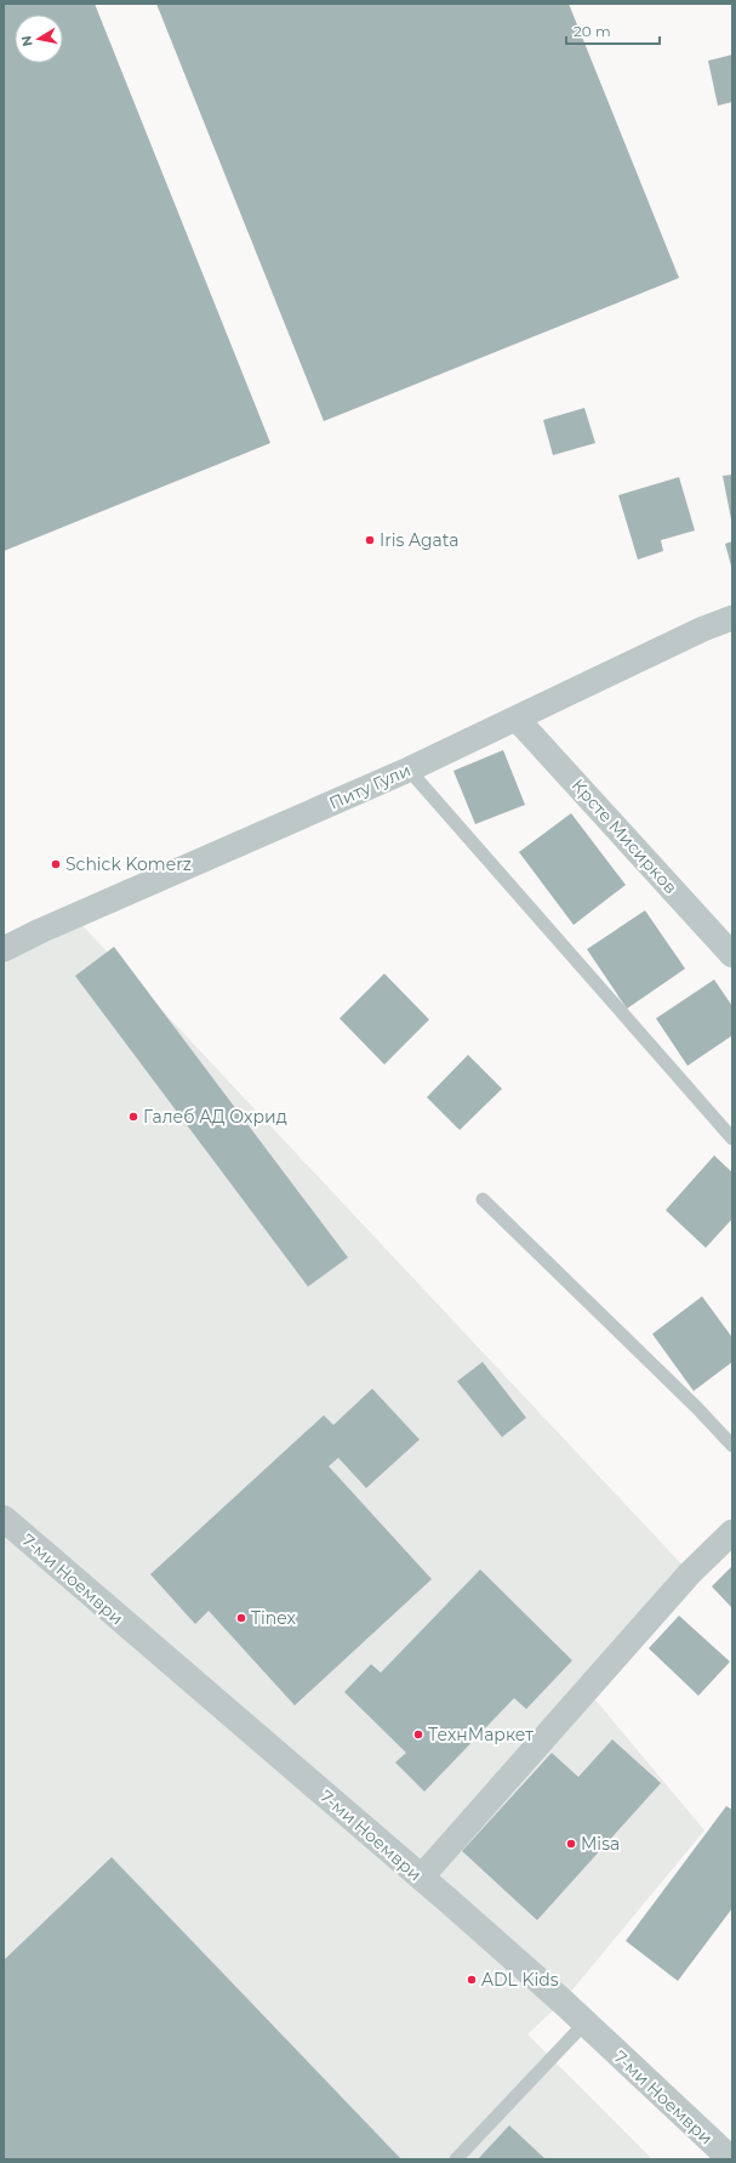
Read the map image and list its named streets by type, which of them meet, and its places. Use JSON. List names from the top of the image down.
{
  "streets": {
    "street": ["Питу Гули", "Крсте Мисирков", "7-ми Ноември"]
  },
  "crossings": [
    ["Питу Гули", "Крсте Мисирков"]
  ],
  "places": [
    "Iris Agata",
    "Schick Komerz",
    "Галеб АД Охрид",
    "Tinex",
    "ТехнМаркет",
    "Misa",
    "ADL Kids"
  ],
  "scale_bar": "20 m",
  "north": "left"
}
